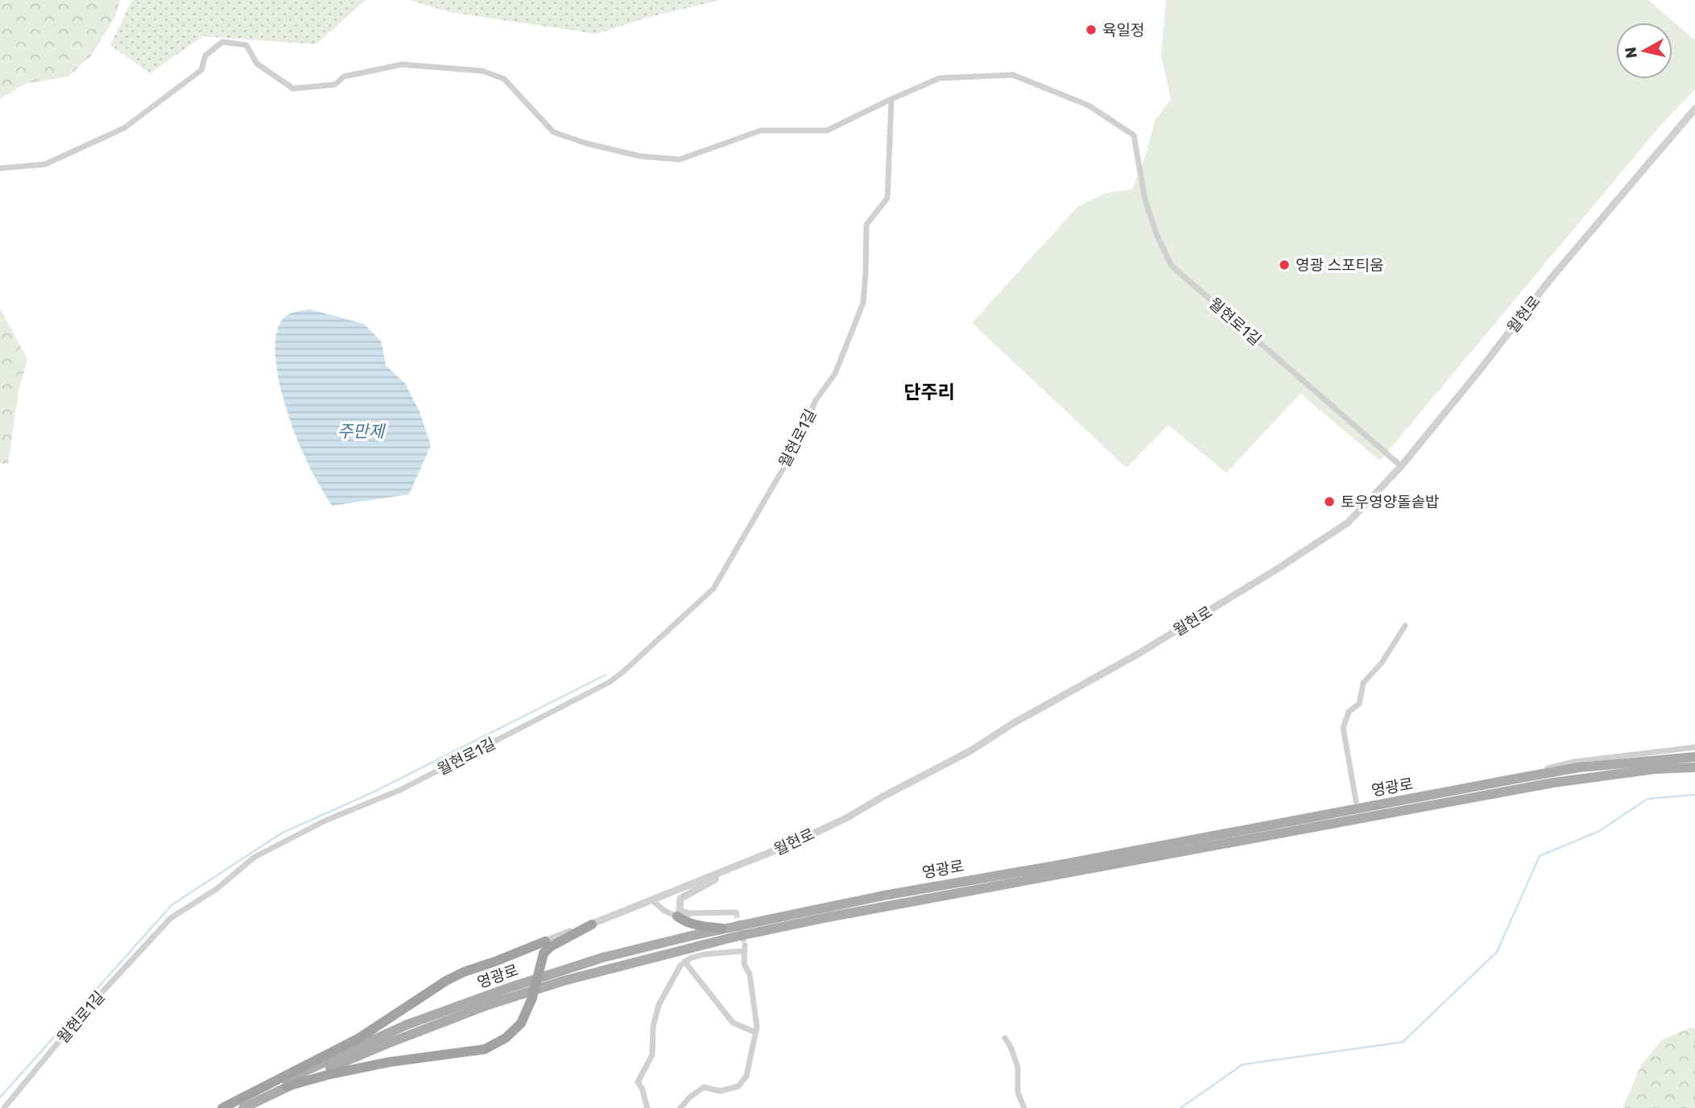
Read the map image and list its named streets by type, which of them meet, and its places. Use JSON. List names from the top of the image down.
{
  "streets": {
    "main road": ["영광로"],
    "street": ["월현로", "월현로1길"]
  },
  "crossings": [
    ["월현로", "월현로1길"]
  ],
  "districts": ["단주리"],
  "water": ["주만제"],
  "places": ["육일정", "영광 스포티움", "토우영양돌솥밥"],
  "north": "left"
}
